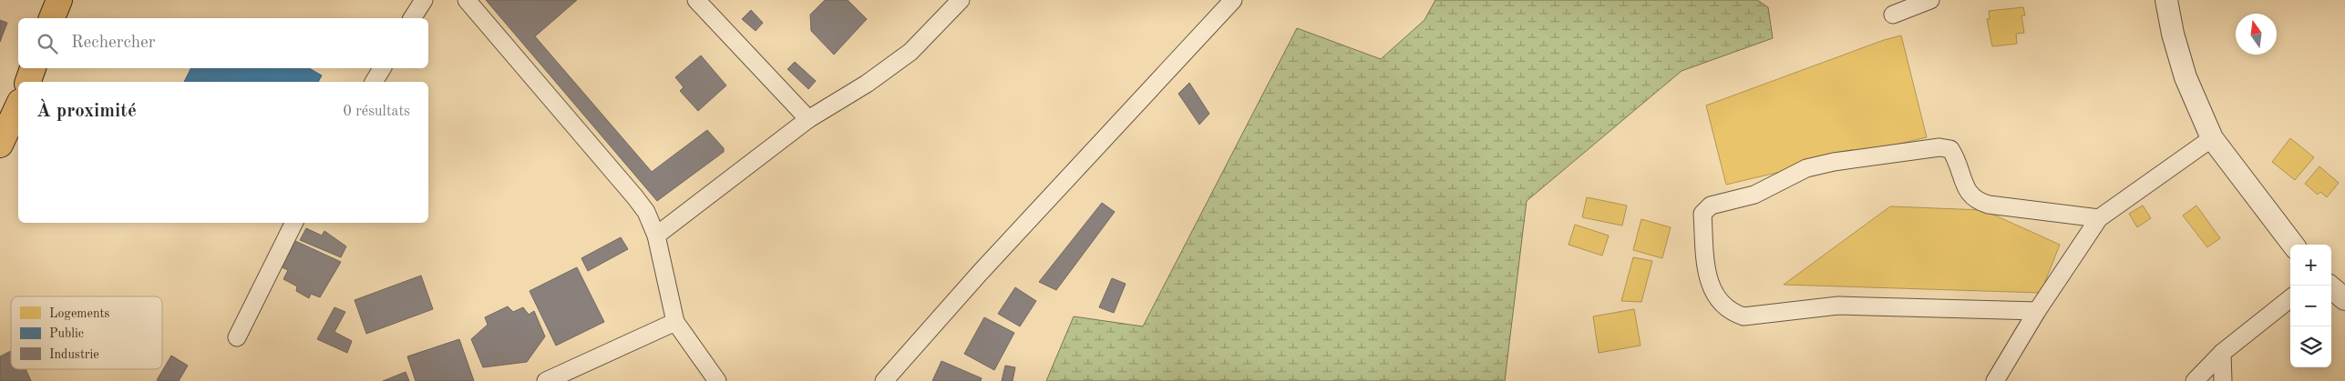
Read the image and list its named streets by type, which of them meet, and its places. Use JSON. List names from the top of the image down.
{
  "legend": ["Logements", "Public", "Industrie"],
  "north": "top",
  "page": {
    "search": "Rechercher",
    "heading": ["À proximité", "0 résultats"],
    "map_buttons": ["+", "−"]
  }
}
